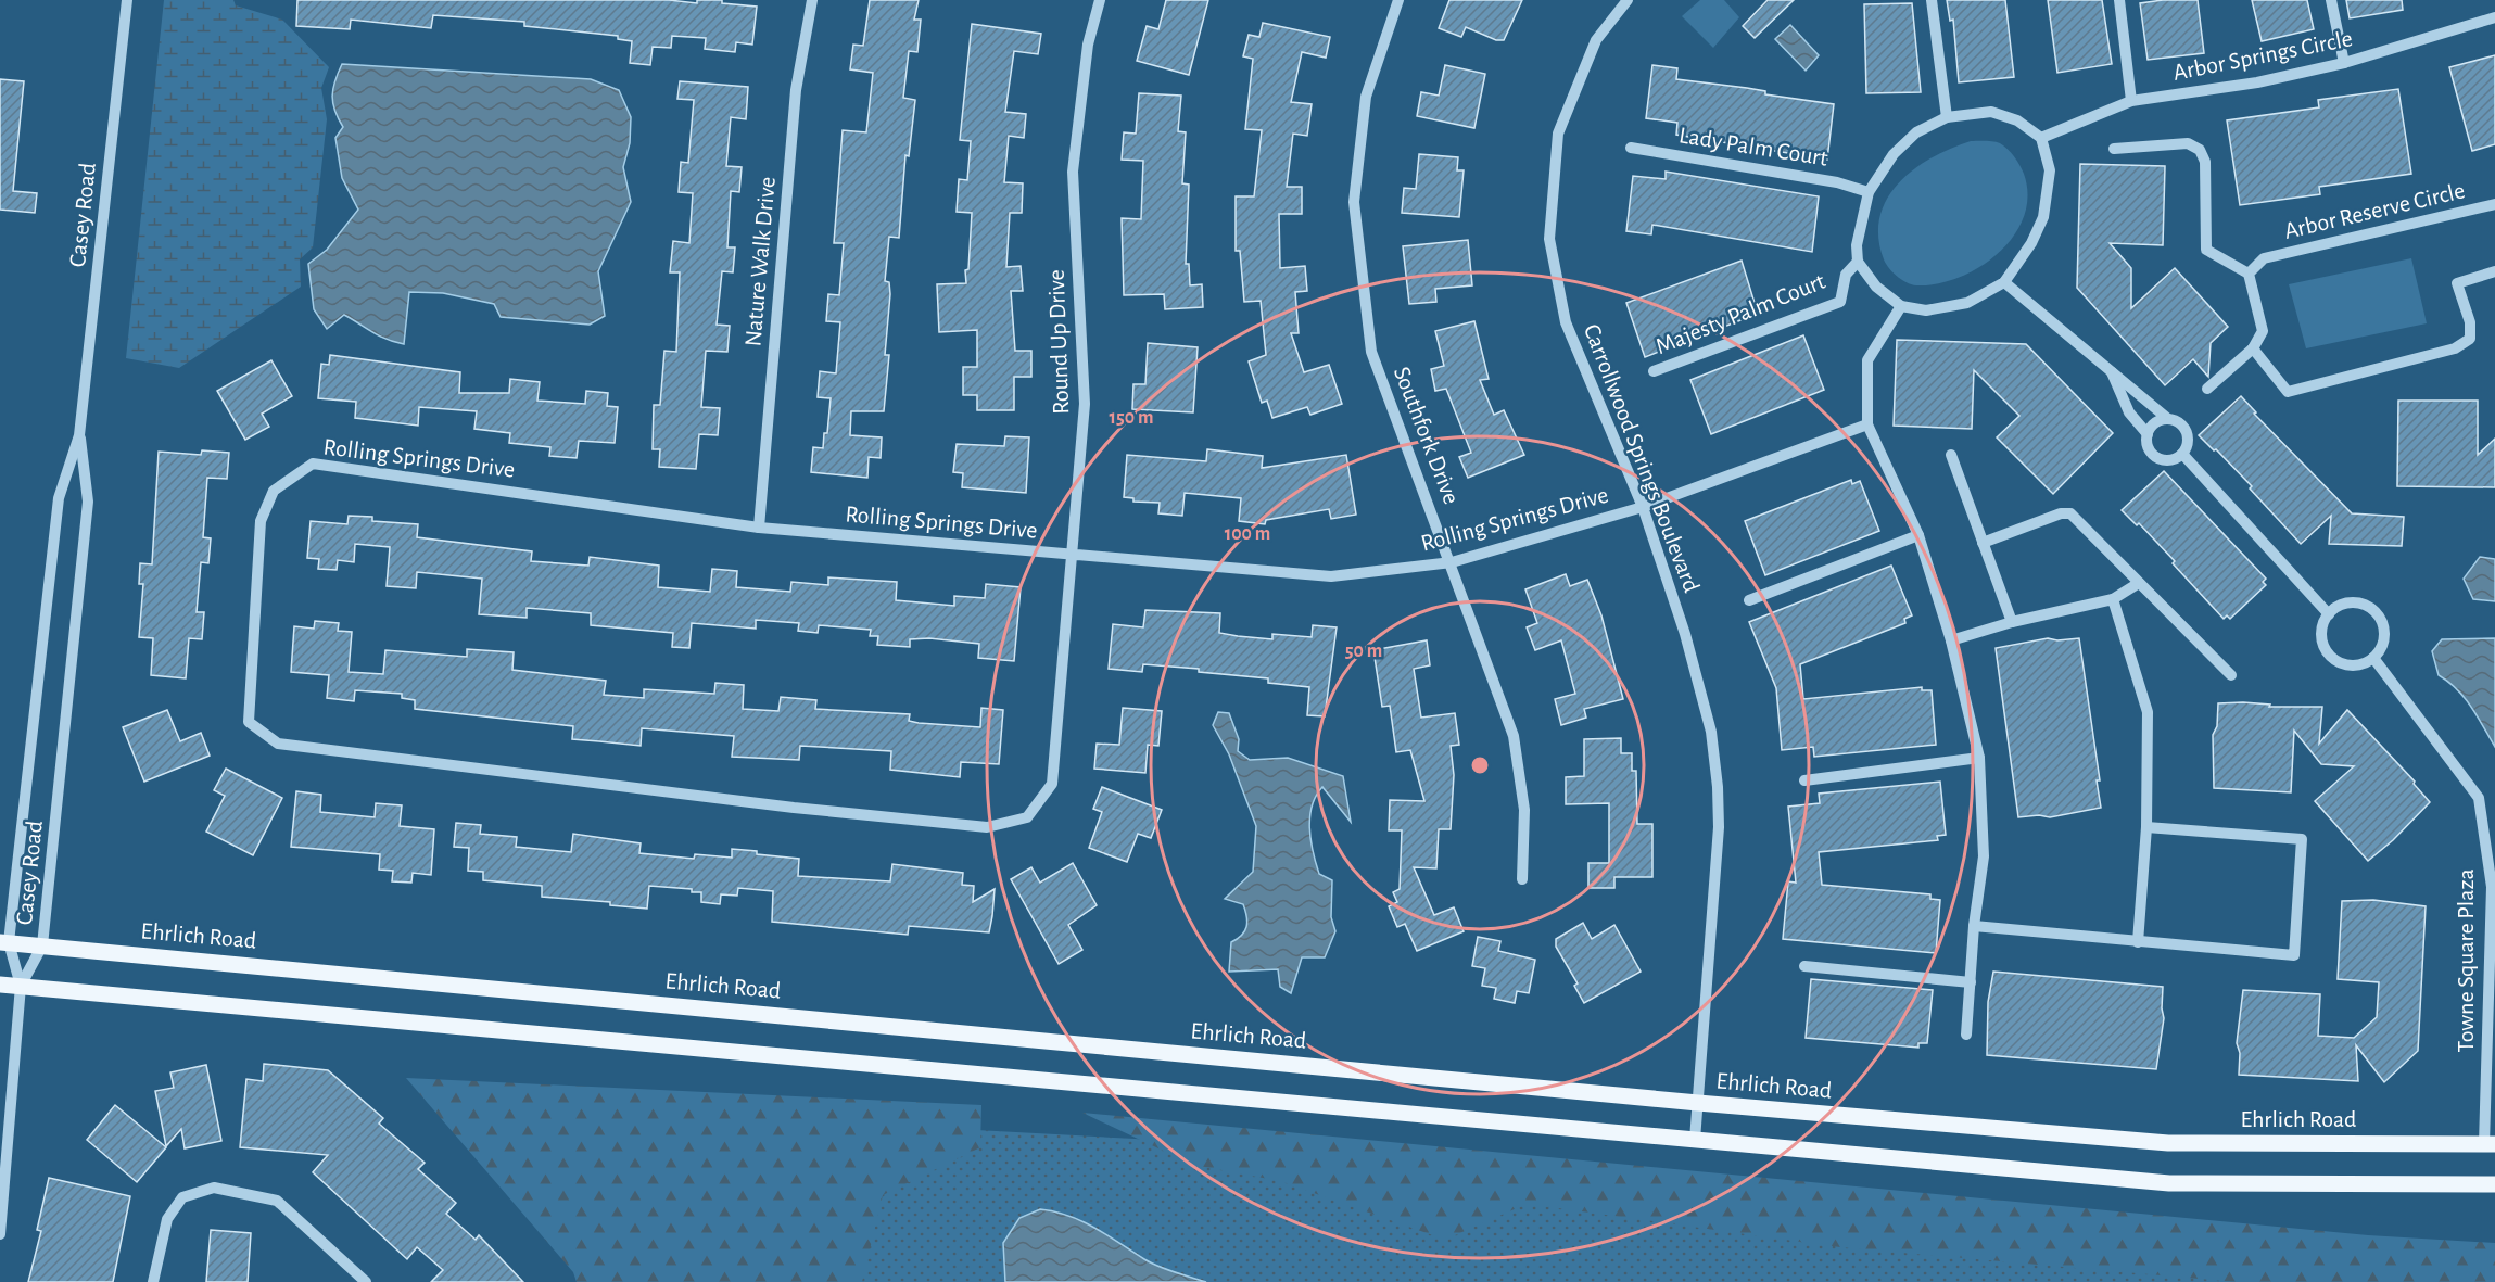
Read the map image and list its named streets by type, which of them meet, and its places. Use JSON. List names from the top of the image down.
{
  "streets": {
    "main road": ["Ehrlich Road"],
    "street": [
      "Arbor Springs Circle",
      "Lady Palm Court",
      "Arbor Reserve Circle",
      "Casey Road",
      "Nature Walk Drive",
      "Majesty Palm Court",
      "Round Up Drive",
      "Southfork Drive",
      "Rolling Springs Drive",
      "Carrollwood Springs Boulevard",
      "Towne Square Plaza"
    ]
  },
  "crossings": [
    ["Arbor Springs Circle", "Lady Palm Court"],
    ["Arbor Springs Circle", "Majesty Palm Court"],
    ["Lady Palm Court", "Majesty Palm Court"],
    ["Casey Road", "Ehrlich Road"],
    ["Nature Walk Drive", "Rolling Springs Drive"],
    ["Round Up Drive", "Rolling Springs Drive"],
    ["Southfork Drive", "Rolling Springs Drive"],
    ["Rolling Springs Drive", "Carrollwood Springs Boulevard"],
    ["Carrollwood Springs Boulevard", "Ehrlich Road"],
    ["Ehrlich Road", "Towne Square Plaza"]
  ],
  "rings": ["150 m", "100 m", "50 m"]
}
